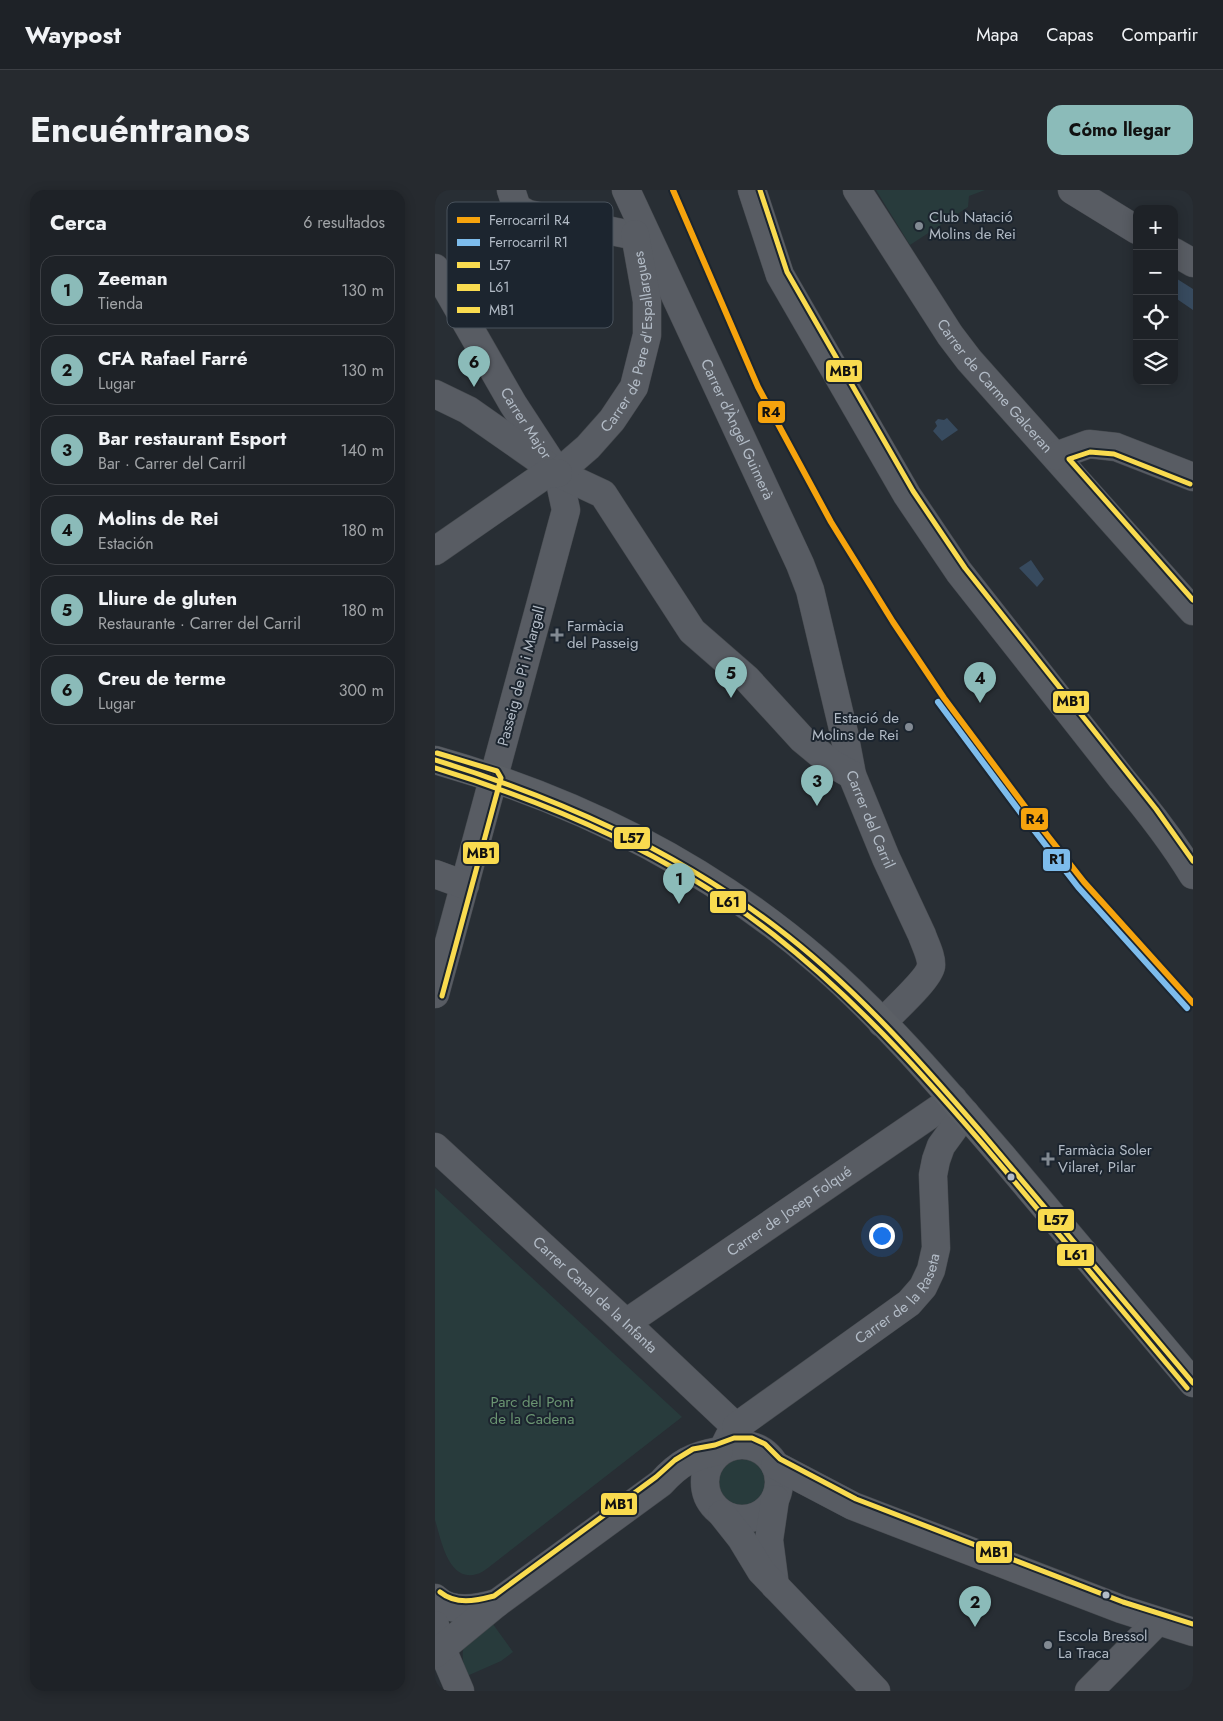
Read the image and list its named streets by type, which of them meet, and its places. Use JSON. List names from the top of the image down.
{
  "streets": {
    "street": [
      "Carrer de Pere d'Espallargues",
      "Carrer de Carme Galceran",
      "Carrer Major",
      "Carrer d'Àngel Guimerà",
      "Passeig de Pi i Margall",
      "Carrer del Carril",
      "Carrer de Josep Folqué",
      "Carrer Canal de la Infanta",
      "Carrer de la Raseta"
    ]
  },
  "crossings": [
    ["Carrer de Pere d'Espallargues", "Carrer Major"],
    ["Carrer de Pere d'Espallargues", "Carrer d'Àngel Guimerà"],
    ["Carrer de Pere d'Espallargues", "Passeig de Pi i Margall"],
    ["Carrer de Pere d'Espallargues", "Carrer del Carril"],
    ["Carrer Major", "Passeig de Pi i Margall"],
    ["Carrer Major", "Carrer del Carril"],
    ["Carrer d'Àngel Guimerà", "Carrer del Carril"],
    ["Passeig de Pi i Margall", "Carrer del Carril"],
    ["Carrer de Josep Folqué", "Carrer Canal de la Infanta"],
    ["Carrer de Josep Folqué", "Carrer de la Raseta"],
    ["Carrer Canal de la Infanta", "Carrer de la Raseta"]
  ],
  "parks": ["Parc del Pont de la Cadena"],
  "places": {
    "other": ["Club Natació Molins de Rei", "Estació de Molins de Rei", "Escola Bressol La Traca"],
    "health": ["Farmàcia del Passeig", "Farmàcia Soler Vilaret, Pilar"]
  },
  "lines": [
    "rail line R4",
    "transit line MB1",
    "rail line R1",
    "transit line L57",
    "transit line L61"
  ],
  "legend": [
    "Ferrocarril R4",
    "Ferrocarril R1",
    "L57",
    "L61",
    "MB1"
  ],
  "page": {
    "header": "Waypost",
    "nav": ["Mapa", "Capas", "Compartir"],
    "title": "Encuéntranos",
    "buttons": "Cómo llegar",
    "heading": ["Cerca", "6 resultados"],
    "map_buttons": ["+", "−"],
    "list": [
      {
        "mark": "1",
        "name": "Zeeman",
        "note": "Tienda",
        "value": "130 m"
      },
      {
        "mark": "2",
        "name": "CFA Rafael Farré",
        "note": "Lugar",
        "value": "130 m"
      },
      {
        "mark": "3",
        "name": "Bar restaurant Esport",
        "note": "Bar · Carrer del Carril",
        "value": "140 m"
      },
      {
        "mark": "4",
        "name": "Molins de Rei",
        "note": "Estación",
        "value": "180 m"
      },
      {
        "mark": "5",
        "name": "Lliure de gluten",
        "note": "Restaurante · Carrer del Carril",
        "value": "180 m"
      },
      {
        "mark": "6",
        "name": "Creu de terme",
        "note": "Lugar",
        "value": "300 m"
      }
    ],
    "pins": [
      "6",
      "5",
      "4",
      "3",
      "1",
      "2"
    ]
  }
}
